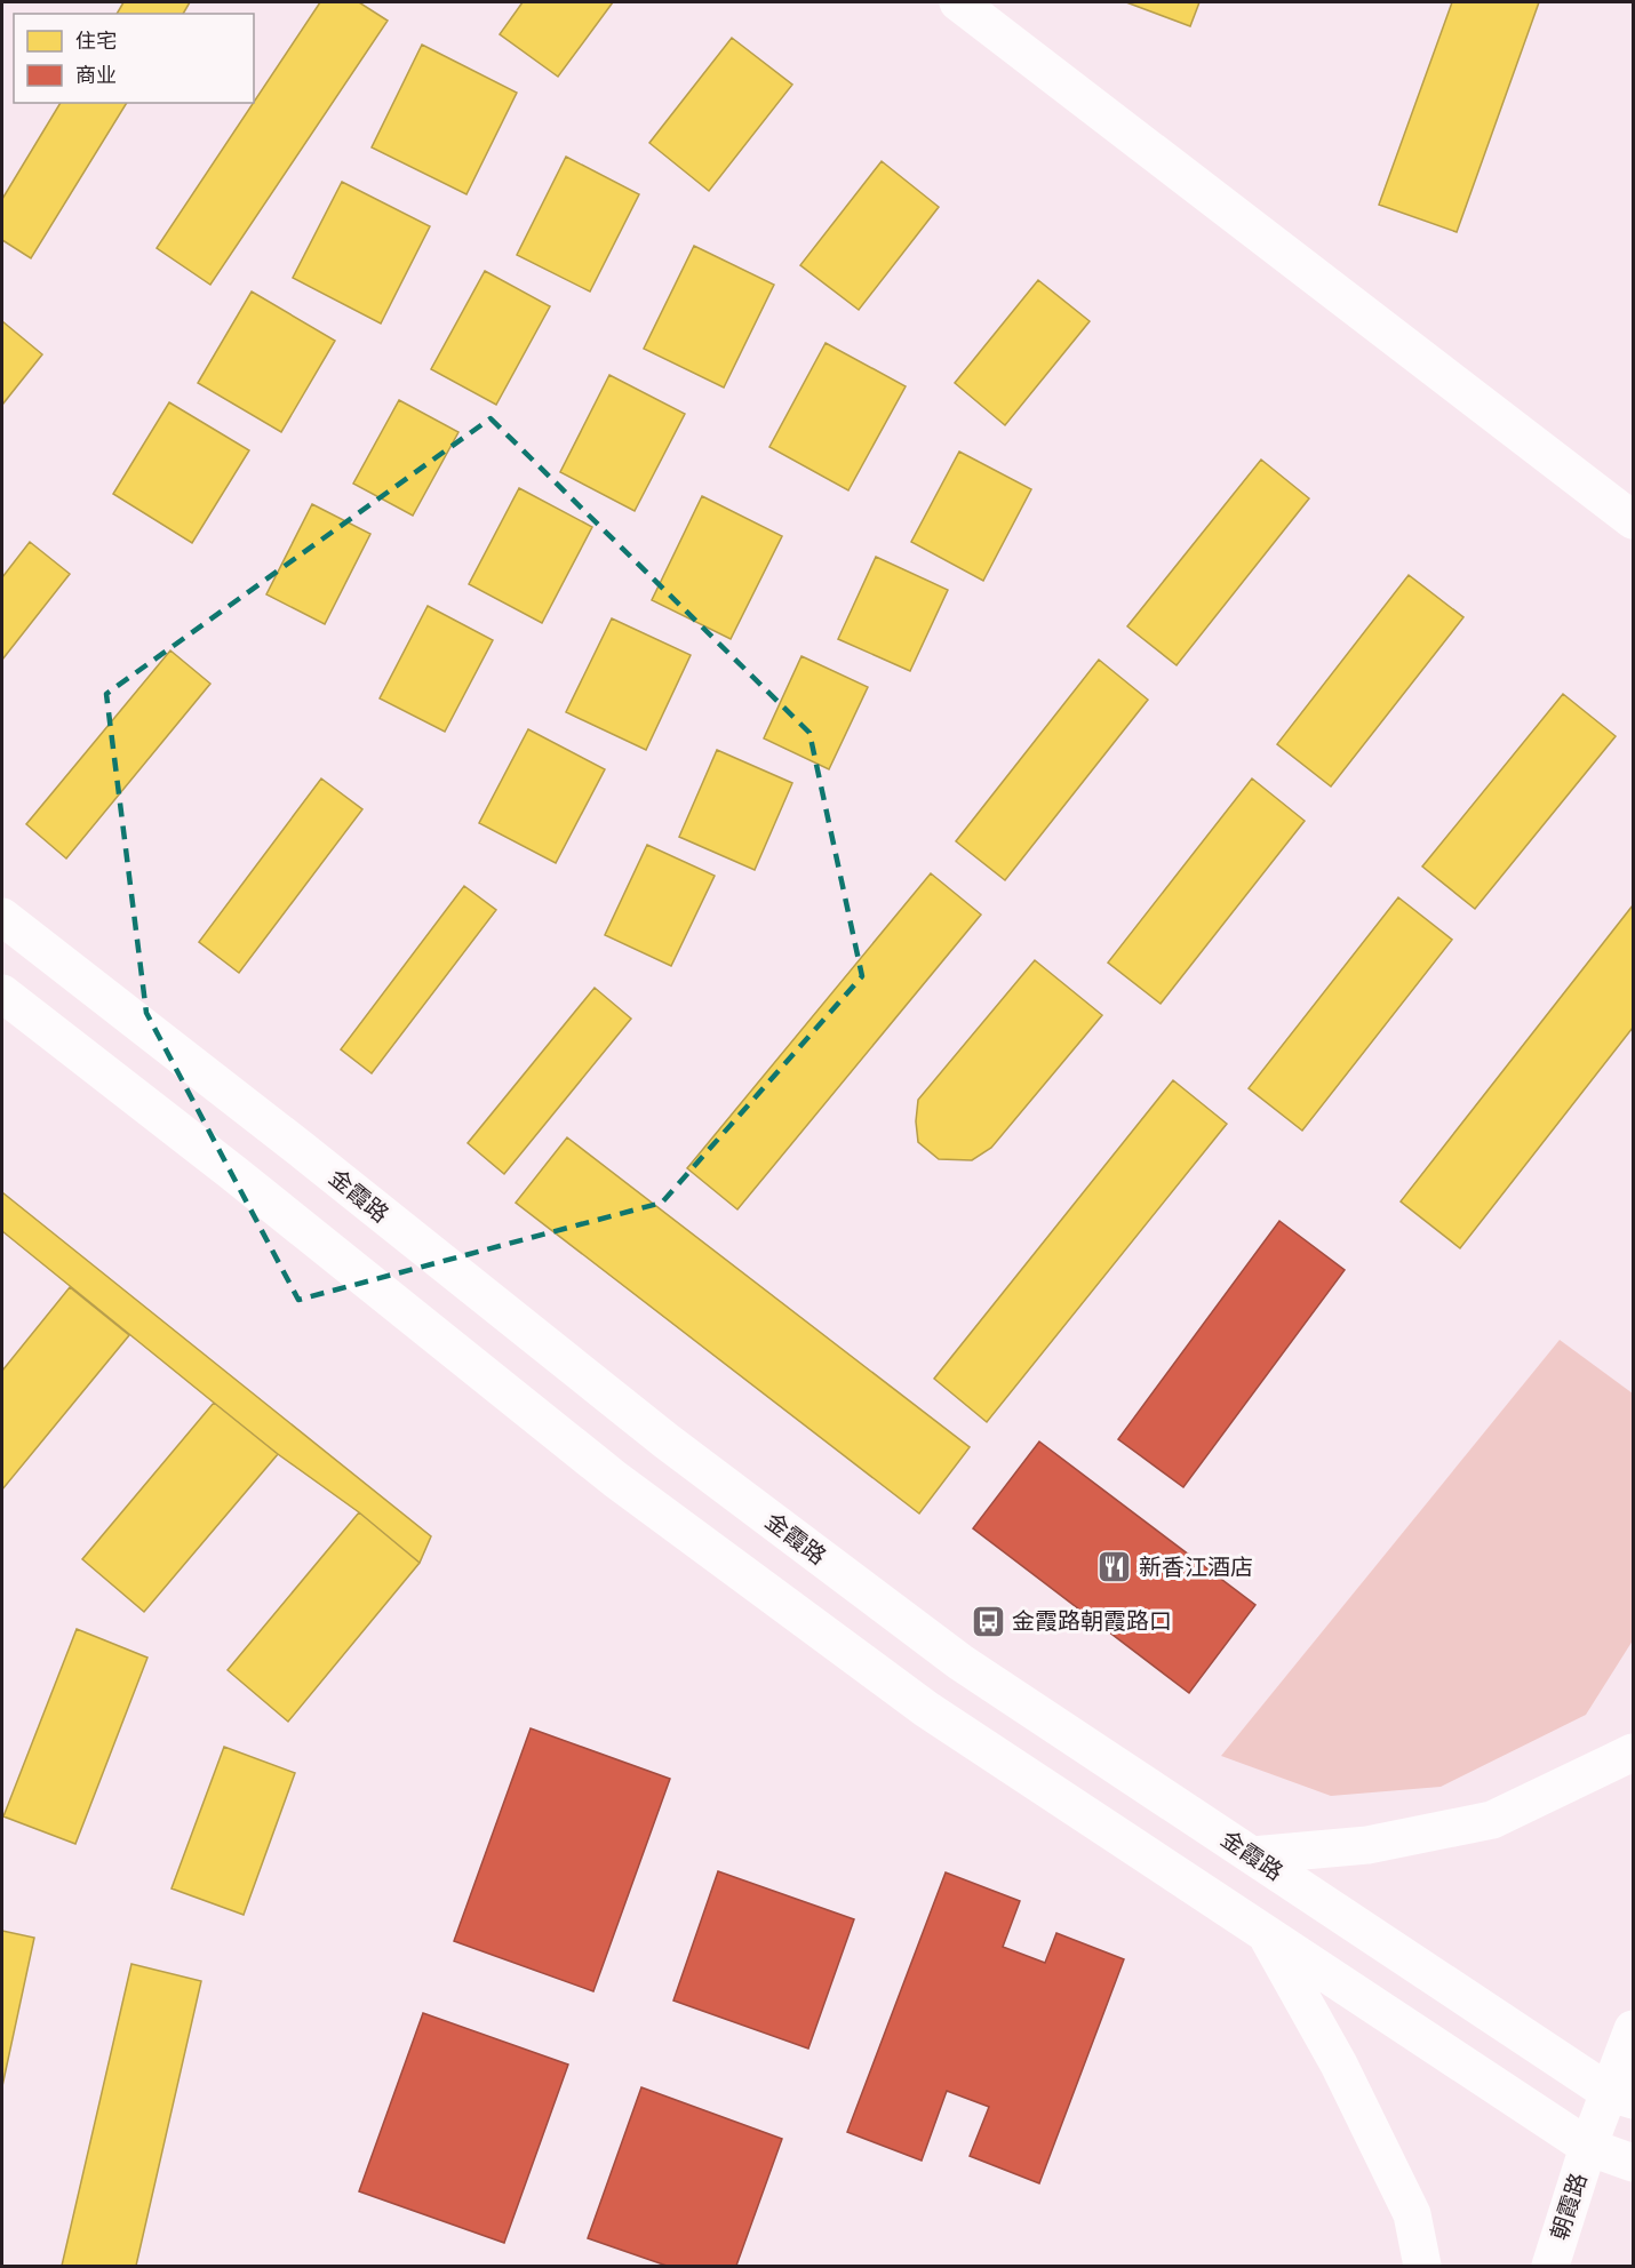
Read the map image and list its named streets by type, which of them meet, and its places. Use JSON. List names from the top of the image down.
{
  "streets": {
    "main road": ["金霞路", "朝霞路"]
  },
  "crossings": [
    ["金霞路", "朝霞路"]
  ],
  "places": {
    "restaurant": ["新香江酒店"],
    "bus stop": ["金霞路朝霞路口"]
  },
  "legend": ["住宅", "商业"]
}
